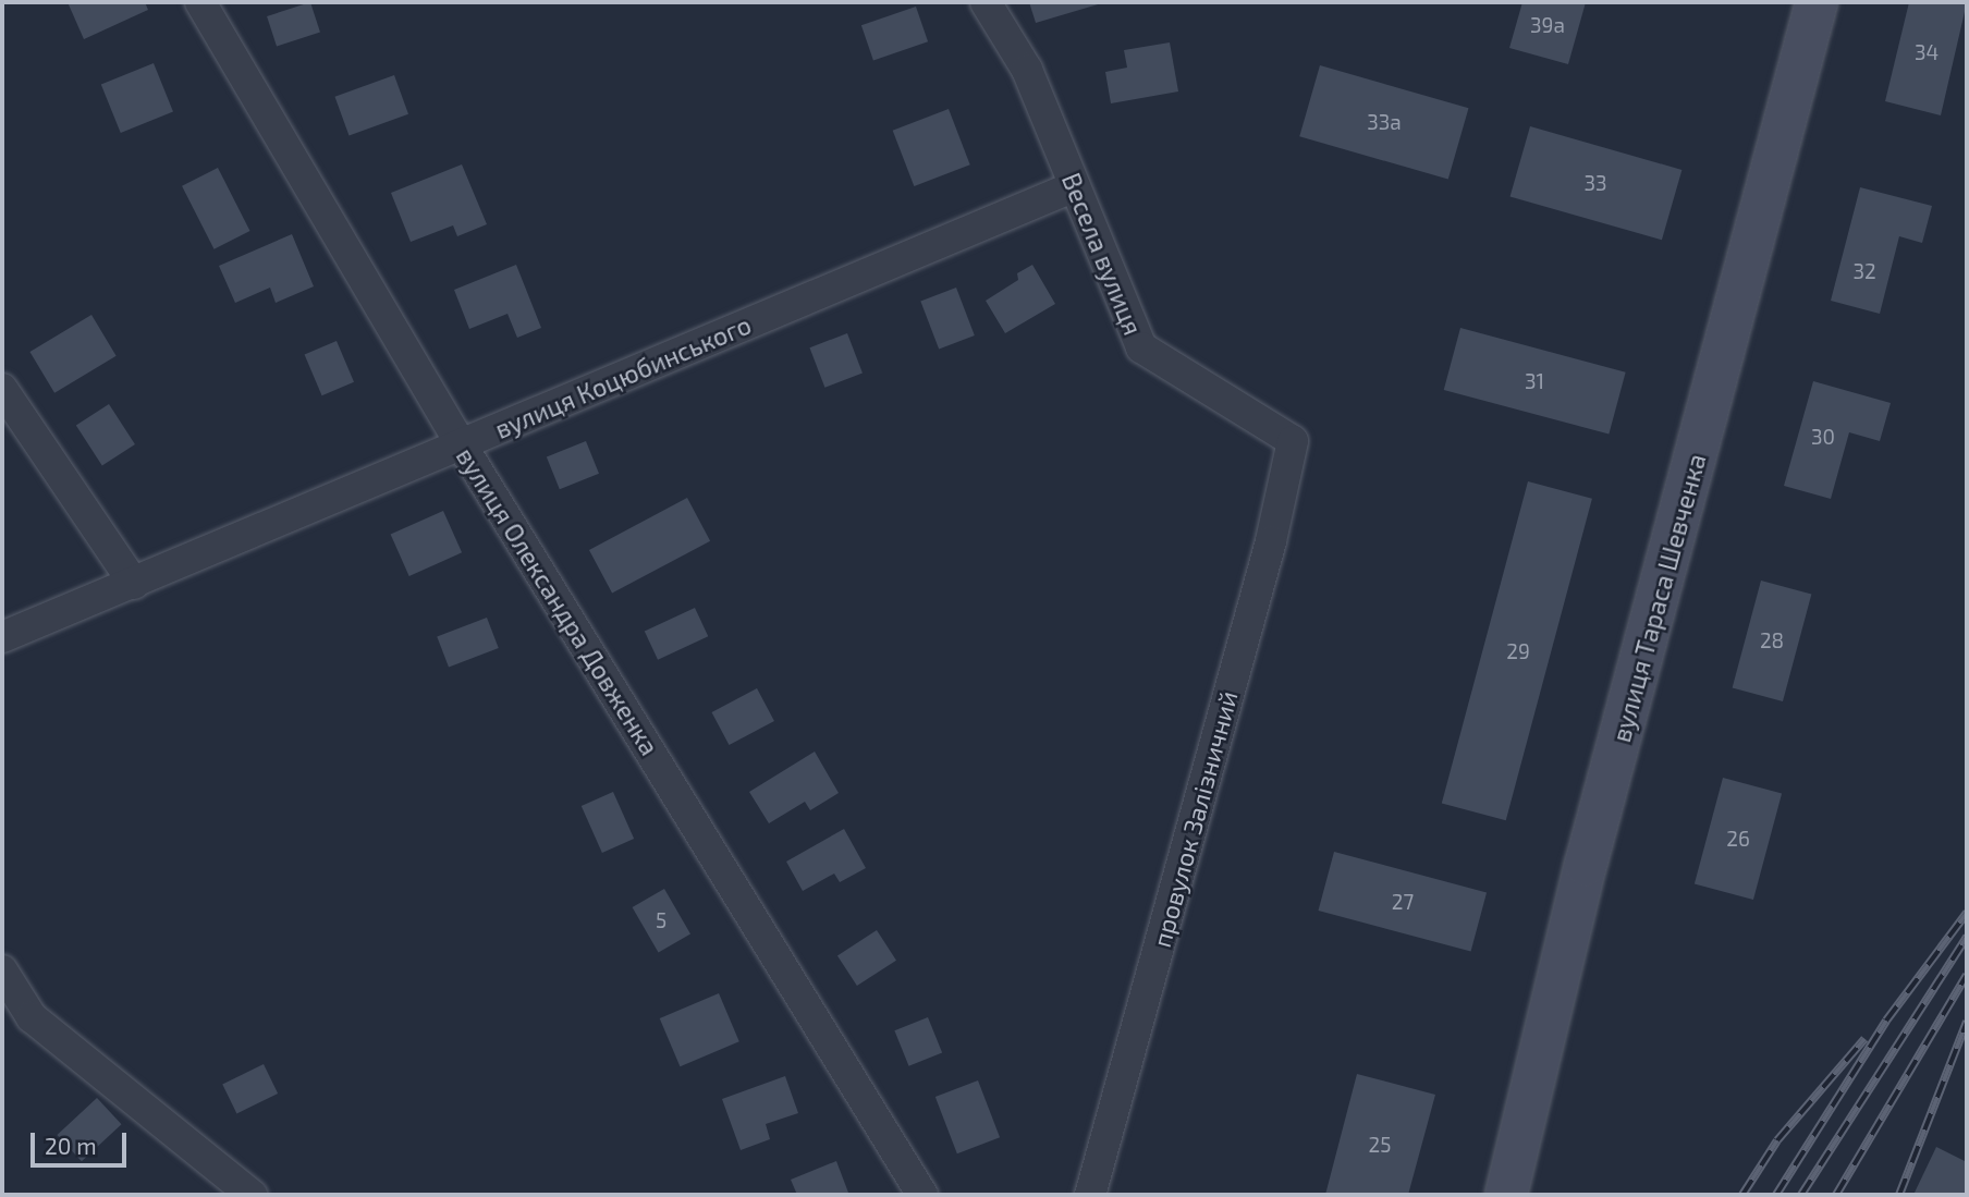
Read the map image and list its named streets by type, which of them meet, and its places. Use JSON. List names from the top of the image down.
{
  "streets": {
    "main road": ["вулиця Тараса Шевченка"],
    "street": [
      "Весела вулиця",
      "вулиця Коцюбинського",
      "вулиця Олександра Довженка",
      "провулок Залізничний"
    ]
  },
  "crossings": [
    ["Весела вулиця", "вулиця Коцюбинського"],
    ["Весела вулиця", "провулок Залізничний"],
    ["вулиця Коцюбинського", "вулиця Олександра Довженка"]
  ],
  "house_numbers": [
    "39а",
    "34",
    "33а",
    "33",
    "32",
    "31",
    "30",
    "28",
    "29",
    "26",
    "27",
    "5",
    "25"
  ],
  "scale_bar": "20 m"
}
